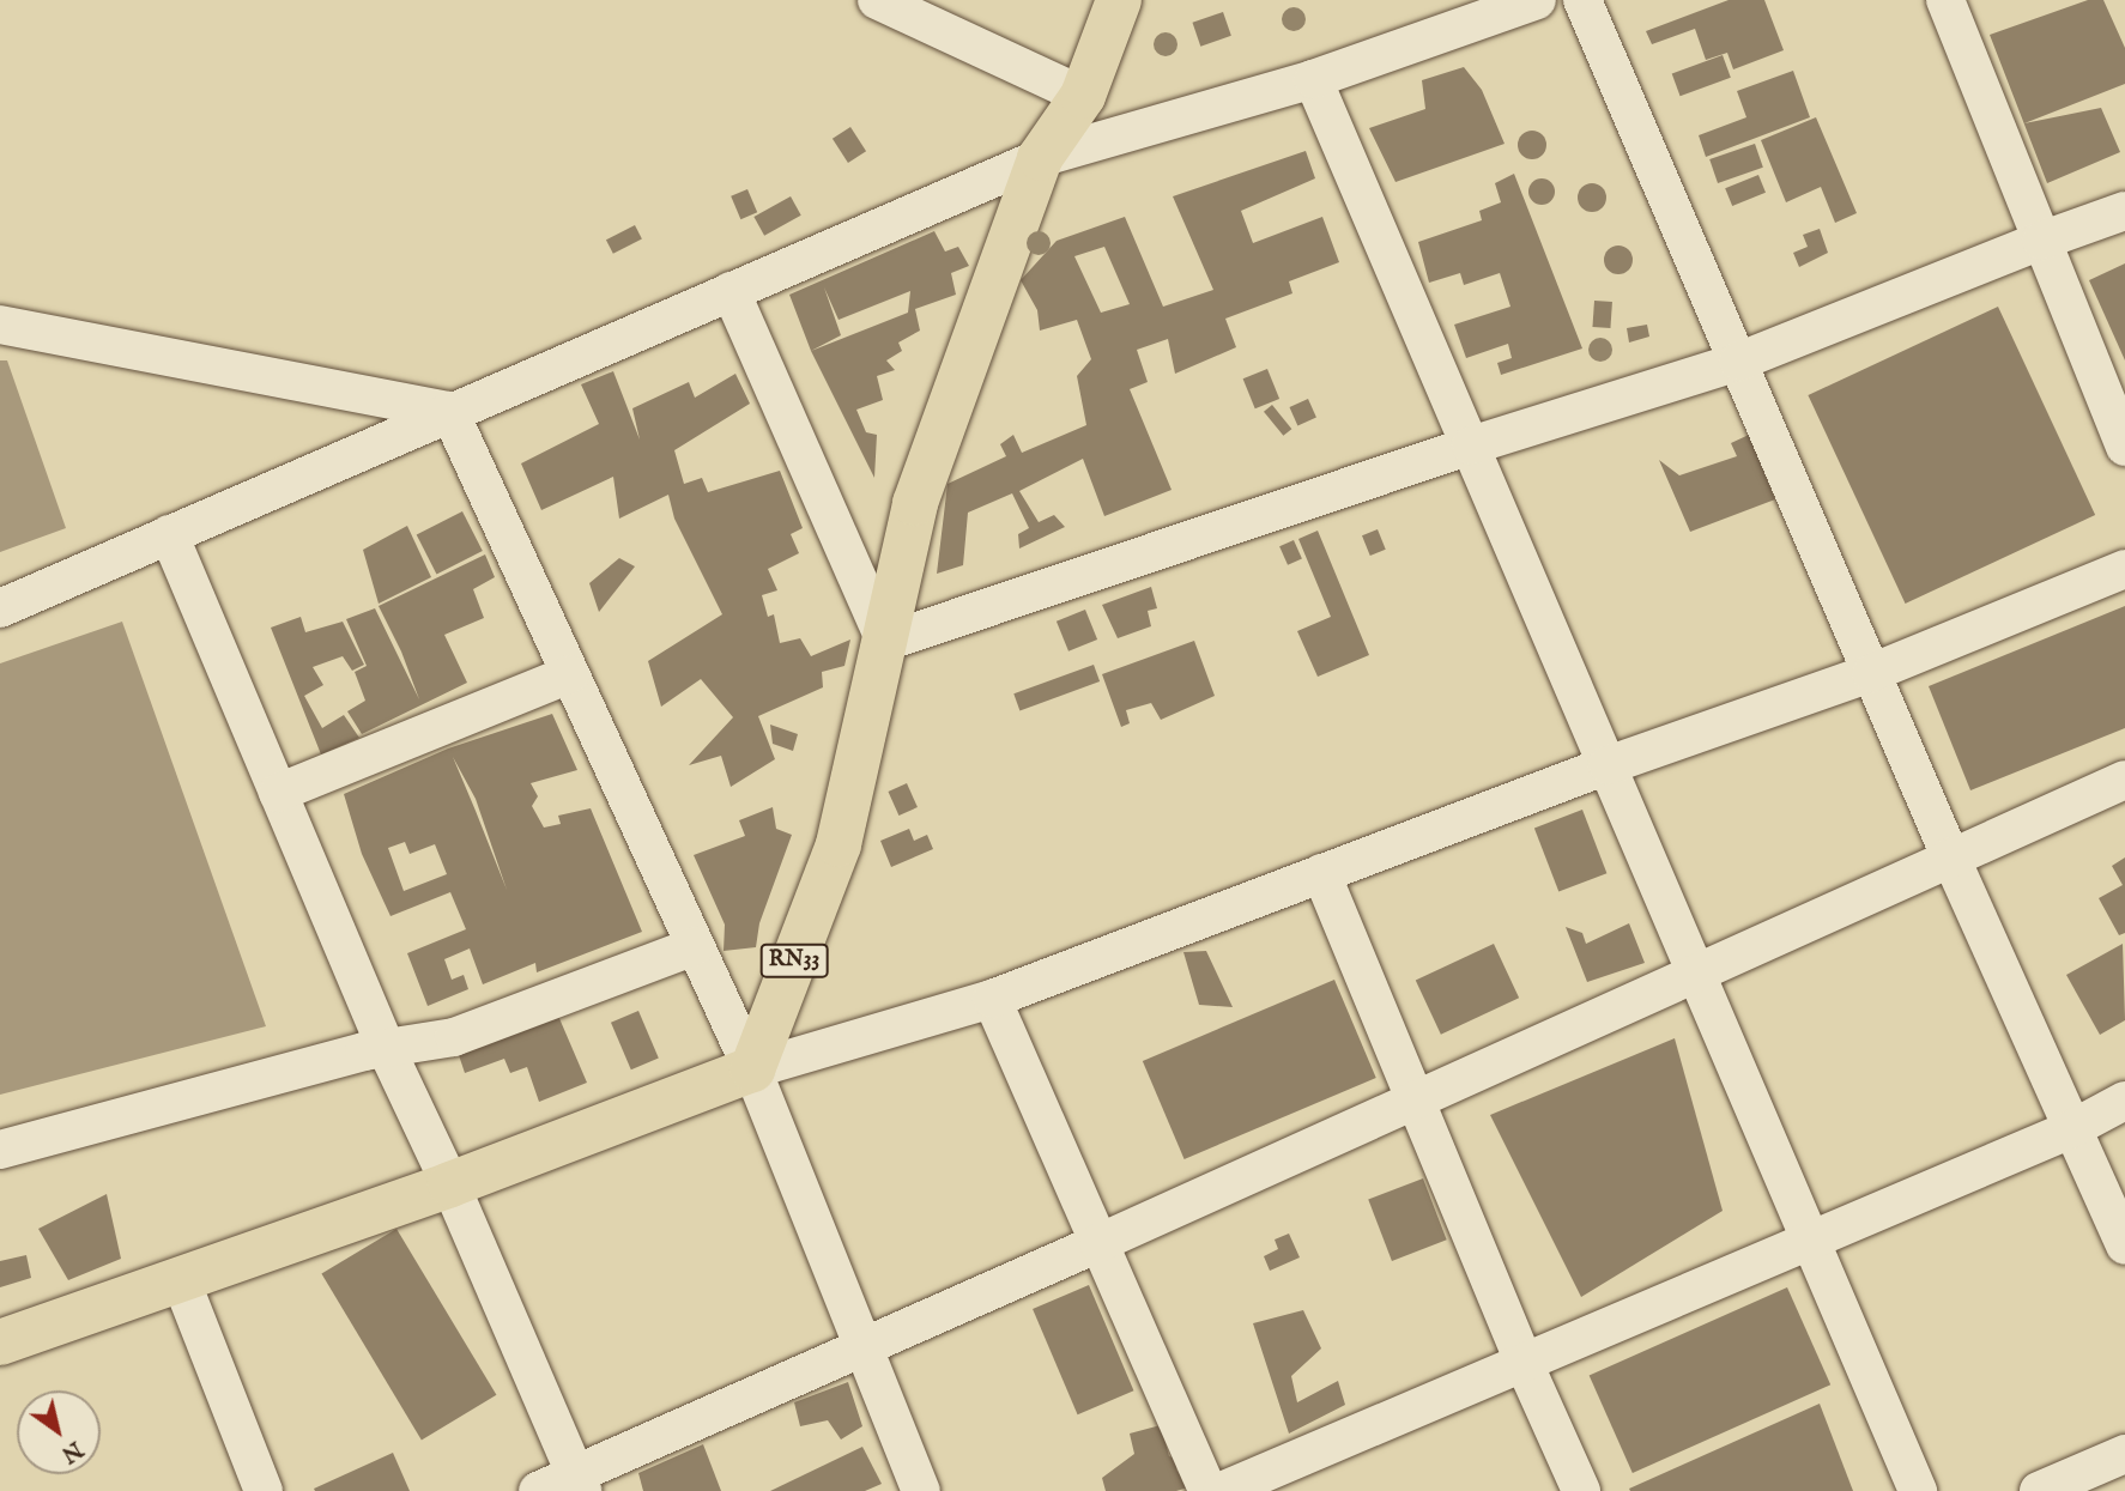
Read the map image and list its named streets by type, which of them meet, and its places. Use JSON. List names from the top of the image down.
{
  "streets": {
    "main road": ["RN33"]
  },
  "north": "bottom right"
}
